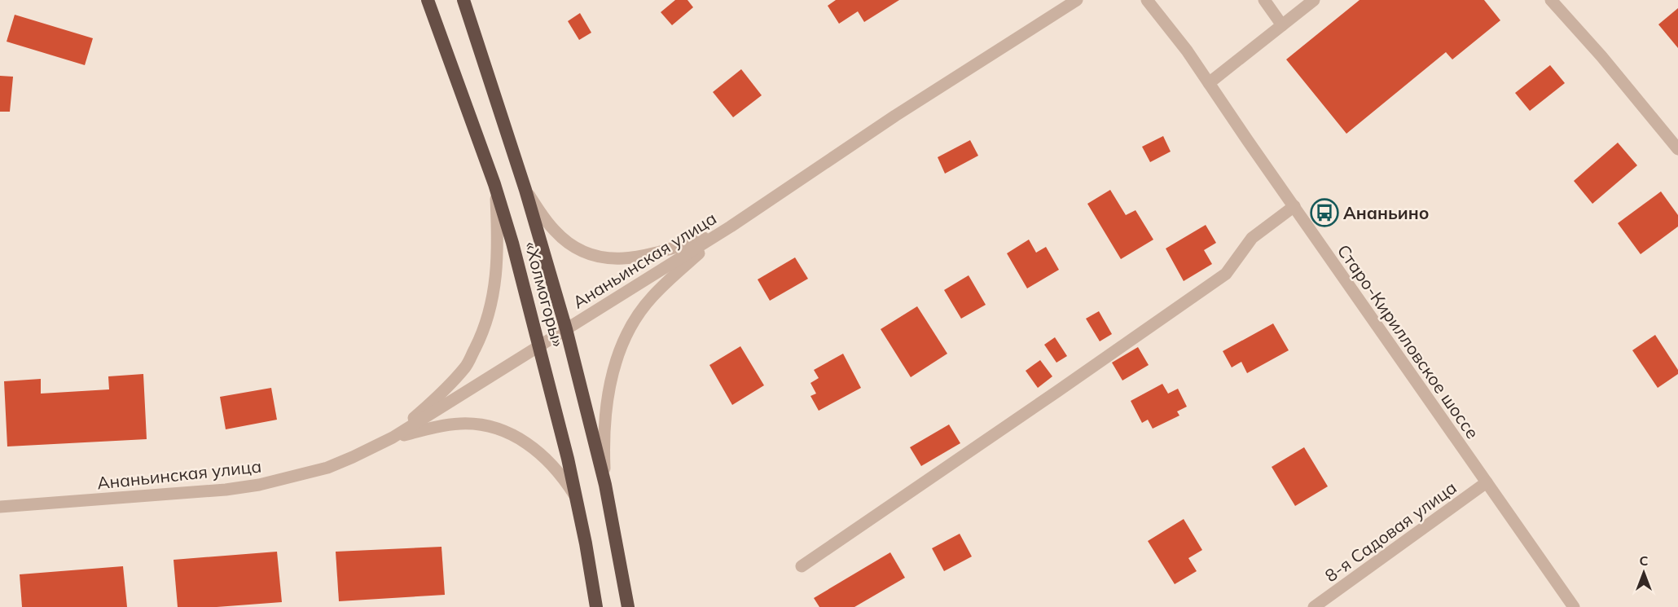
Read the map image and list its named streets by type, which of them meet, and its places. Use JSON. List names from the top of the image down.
{
  "streets": {
    "highway": ["«Холмогоры»"],
    "street": ["Ананьинская улица", "Старо-Кирилловское шоссе", "8-я Садовая улица"]
  },
  "crossings": [
    ["Ананьинская улица", "«Холмогоры»"],
    ["Старо-Кирилловское шоссе", "8-я Садовая улица"]
  ],
  "places": {
    "bus stop": ["Ананьино"]
  },
  "north": "top"
}
